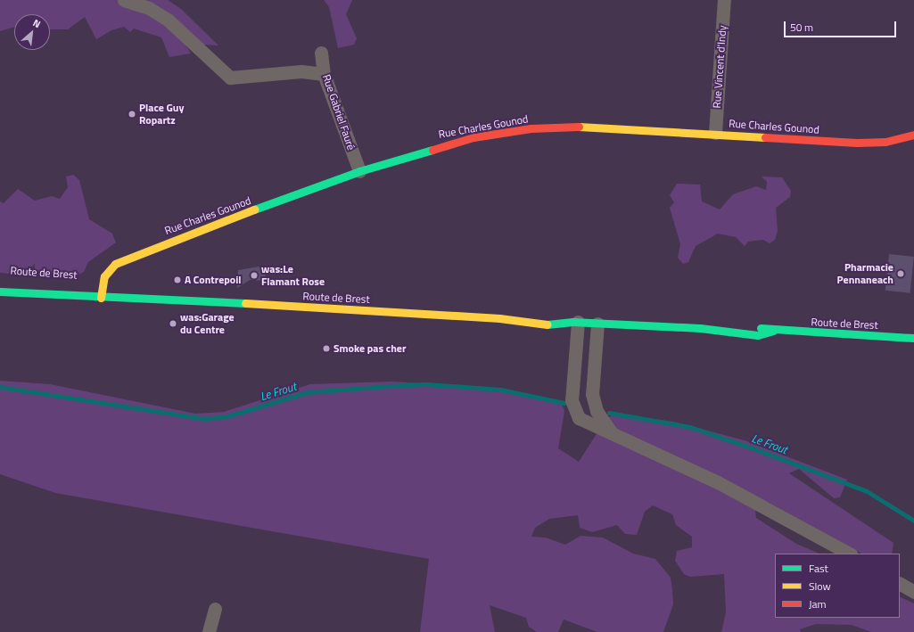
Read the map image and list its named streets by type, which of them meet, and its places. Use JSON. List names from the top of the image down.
{
  "streets": {
    "main road": ["Rue Charles Gounod", "Route de Brest"],
    "street": ["Rue Vincent d'Indy", "Rue Gabriel Fauré"]
  },
  "crossings": [
    ["Rue Vincent d'Indy", "Rue Charles Gounod"],
    ["Rue Gabriel Fauré", "Rue Charles Gounod"],
    ["Rue Charles Gounod", "Route de Brest"]
  ],
  "water": ["Le Frout"],
  "places": [
    "Place Guy Ropartz",
    "Pharmacie Pennaneach",
    "was:Le Flamant Rose",
    "A Contrepoil",
    "was:Garage du Centre",
    "Smoke pas cher"
  ],
  "legend": ["Fast", "Slow", "Jam"],
  "scale_bar": "50 m",
  "north": "top right"
}
